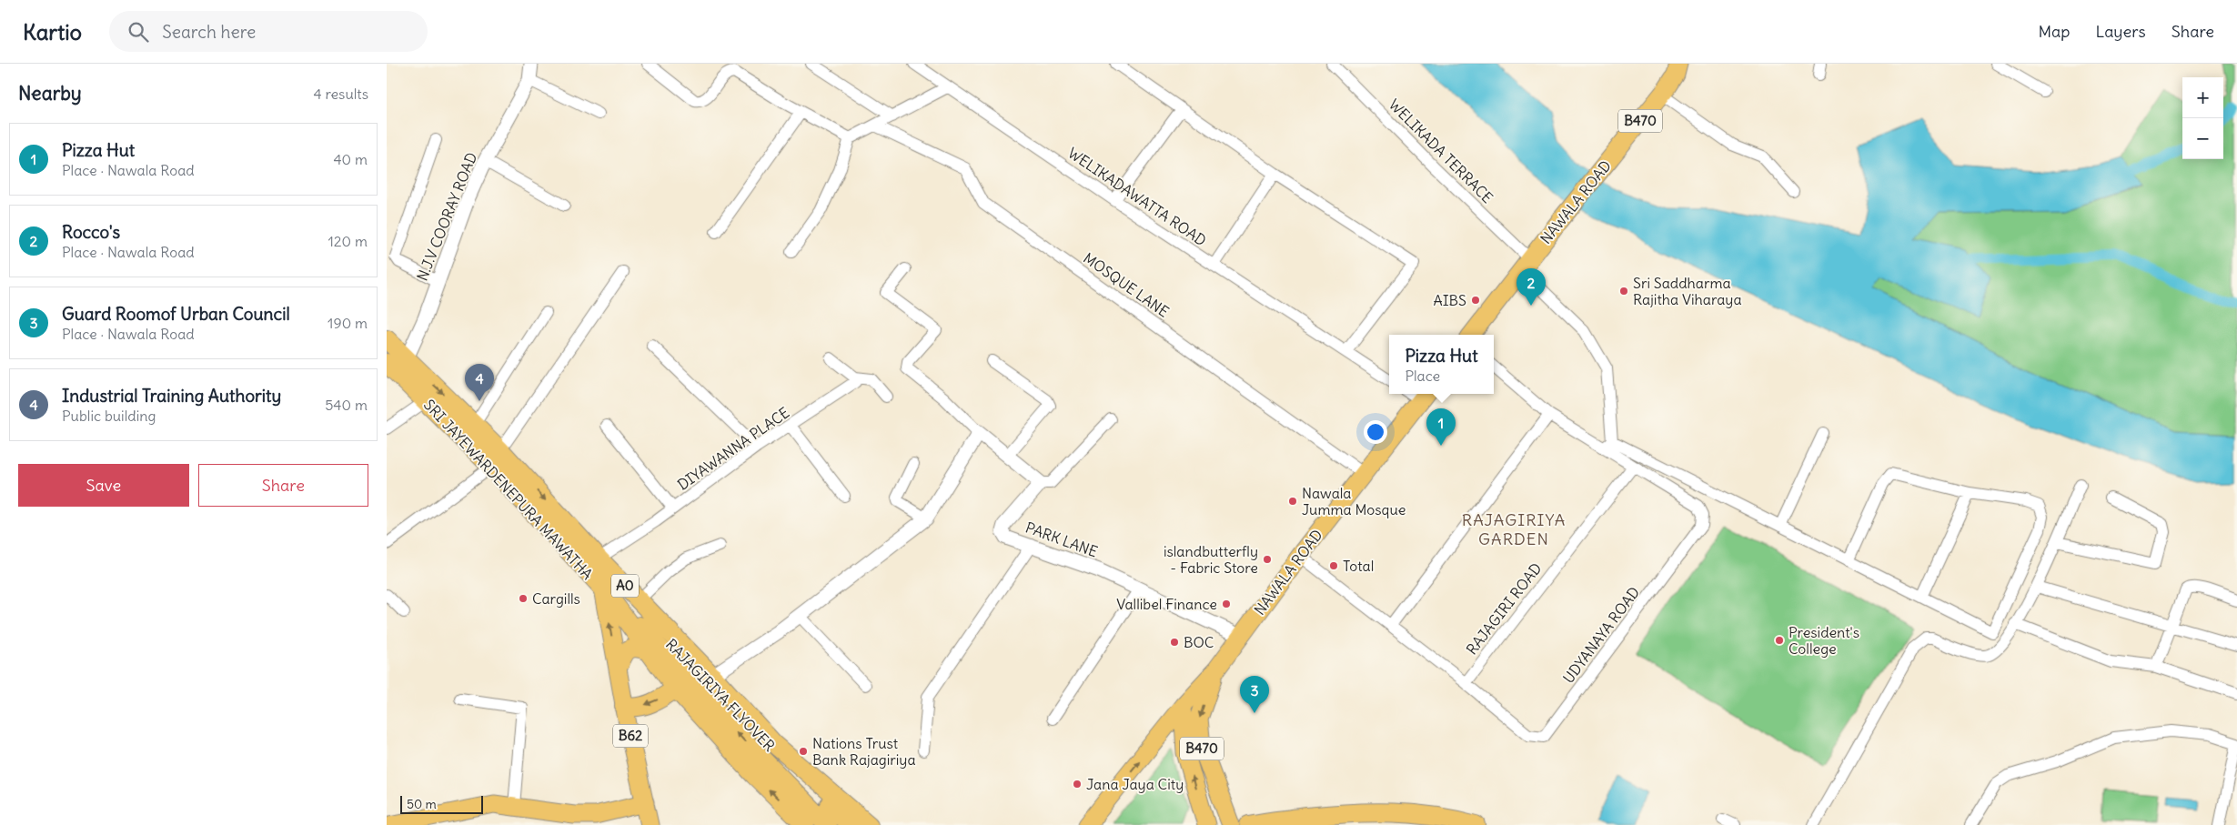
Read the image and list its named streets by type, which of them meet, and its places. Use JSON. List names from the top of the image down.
{
  "streets": {
    "highway": ["SRI JAYEWARDENEPURA MAWATHA", "A0", "RAJAGIRIYA FLYOVER"],
    "main road": ["B470", "NAWALA ROAD", "B62"],
    "street": [
      "WELIKADA TERRACE",
      "WELIKADAWATTA ROAD",
      "N.J.V COORAY ROAD",
      "MOSQUE LANE",
      "DIYAWANNA PLACE",
      "PARK LANE",
      "RAJAGIRI ROAD",
      "UDYANAYA ROAD"
    ]
  },
  "crossings": [
    ["B470", "NAWALA ROAD"],
    ["WELIKADA TERRACE", "NAWALA ROAD"],
    ["WELIKADA TERRACE", "UDYANAYA ROAD"],
    ["NAWALA ROAD", "MOSQUE LANE"],
    ["NAWALA ROAD", "PARK LANE"],
    ["NAWALA ROAD", "UDYANAYA ROAD"],
    ["N.J.V COORAY ROAD", "SRI JAYEWARDENEPURA MAWATHA"],
    ["DIYAWANNA PLACE", "SRI JAYEWARDENEPURA MAWATHA"],
    ["DIYAWANNA PLACE", "RAJAGIRIYA FLYOVER"],
    ["SRI JAYEWARDENEPURA MAWATHA", "RAJAGIRIYA FLYOVER"],
    ["SRI JAYEWARDENEPURA MAWATHA", "B62"],
    ["RAJAGIRI ROAD", "UDYANAYA ROAD"],
    ["RAJAGIRIYA FLYOVER", "B62"]
  ],
  "districts": ["RAJAGIRIYA GARDEN"],
  "places": [
    "Sri Saddharma Rajitha Viharaya",
    "AIBS",
    "Nawala Jumma Mosque",
    "islandbutterfly - Fabric Store",
    "Total",
    "Cargills",
    "Vallibel Finance",
    "President's College",
    "BOC",
    "Nations Trust Bank Rajagiriya",
    "Jana Jaya City"
  ],
  "scale_bar": "50 m",
  "page": {
    "header": "Kartio",
    "search": "Search here",
    "nav": ["Map", "Layers", "Share"],
    "heading": ["Nearby", "4 results"],
    "map_buttons": ["+", "−"],
    "list": [
      {
        "mark": "1",
        "name": "Pizza Hut",
        "note": "Place · Nawala Road",
        "value": "40 m"
      },
      {
        "mark": "2",
        "name": "Rocco's",
        "note": "Place · Nawala Road",
        "value": "120 m"
      },
      {
        "mark": "3",
        "name": "Guard Roomof Urban Council",
        "note": "Place · Nawala Road",
        "value": "190 m"
      },
      {
        "mark": "4",
        "name": "Industrial Training Authority",
        "note": "Public building",
        "value": "540 m"
      }
    ],
    "pins": [
      "2",
      "4",
      "1",
      "3"
    ],
    "popup": ["Pizza Hut", "Place"],
    "buttons": ["Save", "Share"],
    "scale": "50 m"
  }
}
